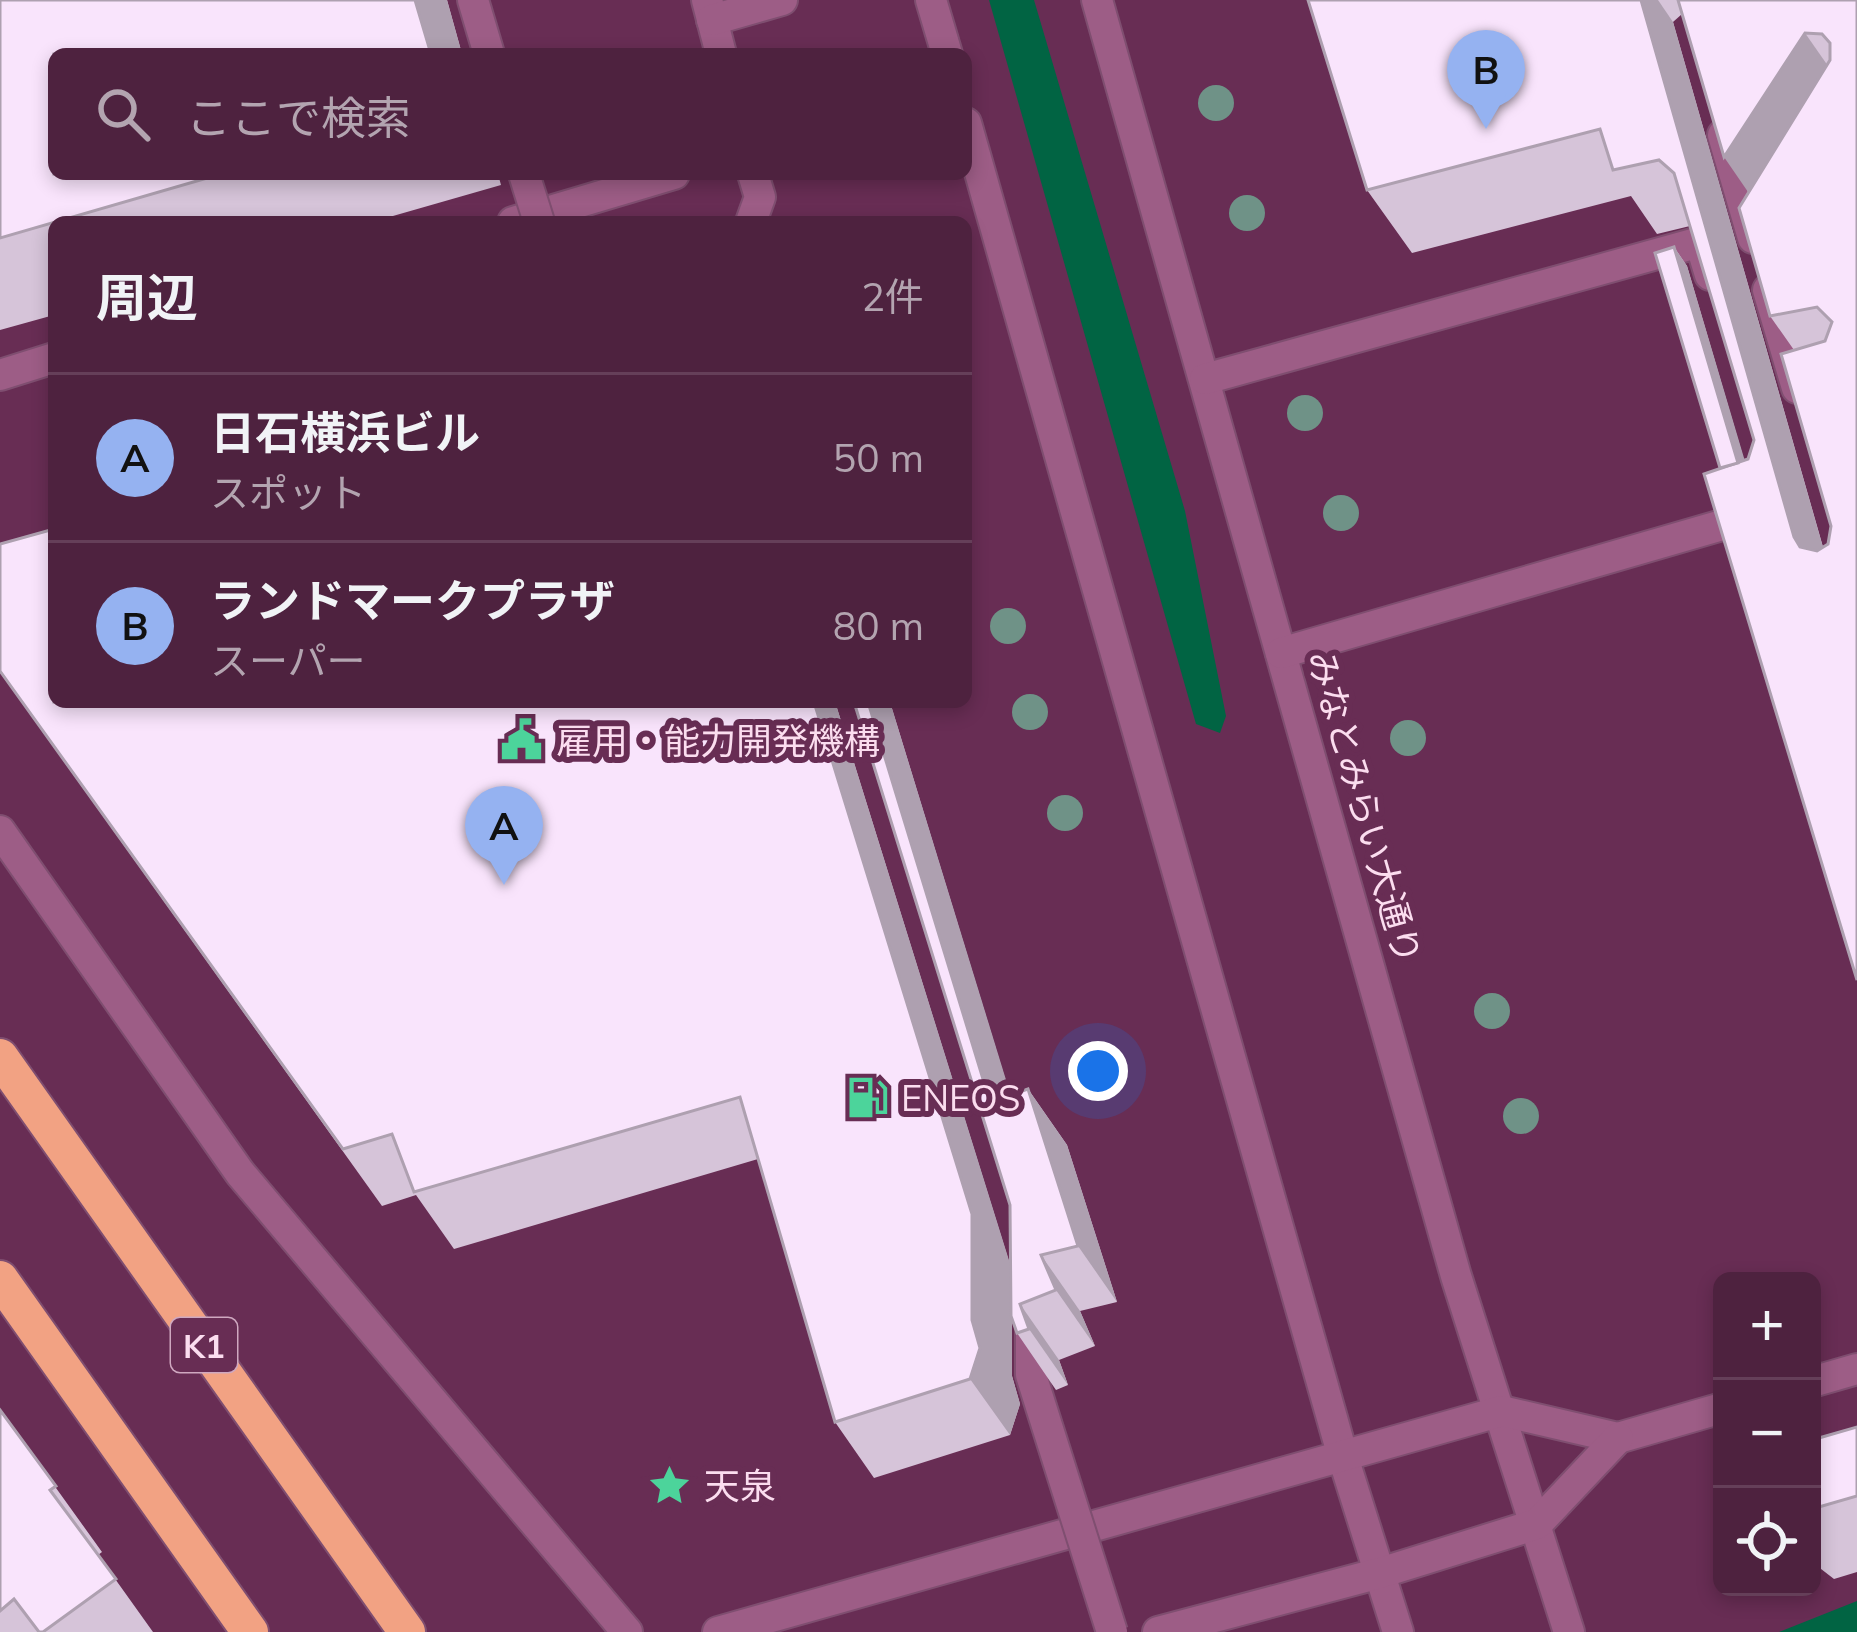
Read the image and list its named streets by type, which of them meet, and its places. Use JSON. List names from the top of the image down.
{
  "streets": {
    "highway": ["K1"],
    "street": ["みなとみらい大通り"]
  },
  "places": {
    "public building": ["雇用・能力開発機構"],
    "fuel station": ["ENEOS"],
    "place": ["天泉"]
  },
  "page": {
    "pins": ["B", "A"],
    "search": "ここで検索",
    "heading": ["周辺", "2件"],
    "list": [
      {
        "mark": "A",
        "name": "日石横浜ビル",
        "note": "スポット",
        "value": "50 m"
      },
      {
        "mark": "B",
        "name": "ランドマークプラザ",
        "note": "スーパー",
        "value": "80 m"
      }
    ],
    "map_buttons": ["+", "−"]
  }
}
